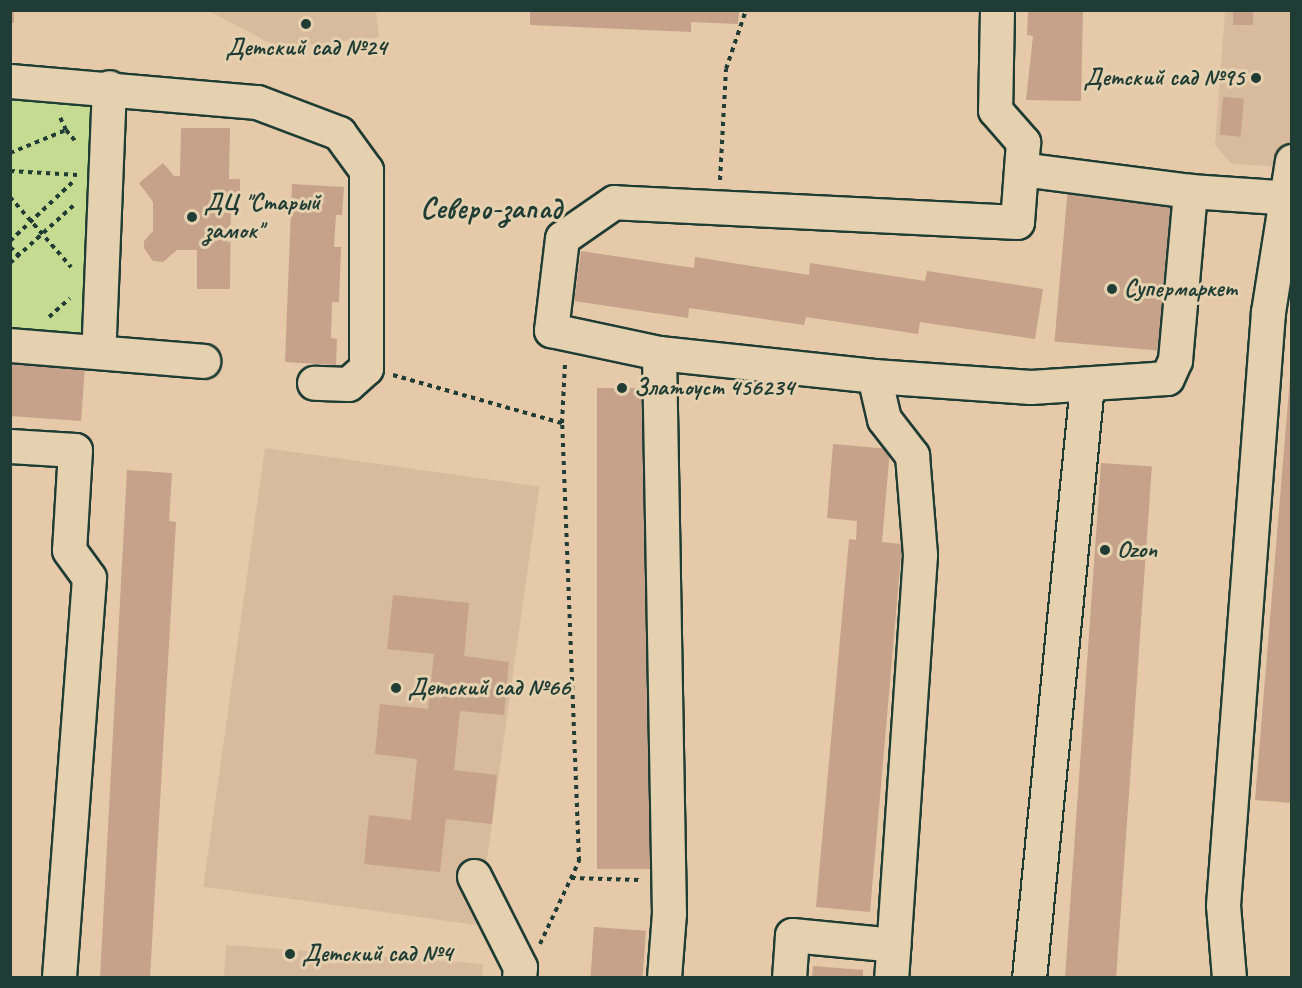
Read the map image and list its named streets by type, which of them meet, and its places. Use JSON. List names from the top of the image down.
{
  "districts": ["Северо-запад"],
  "places": [
    "Детский сад №24",
    "Детский сад №95",
    "ДЦ \"Старый замок\"",
    "Супермаркет",
    "Златоуст 456234",
    "Ozon",
    "Детский сад №66",
    "Детский сад №4"
  ]
}
